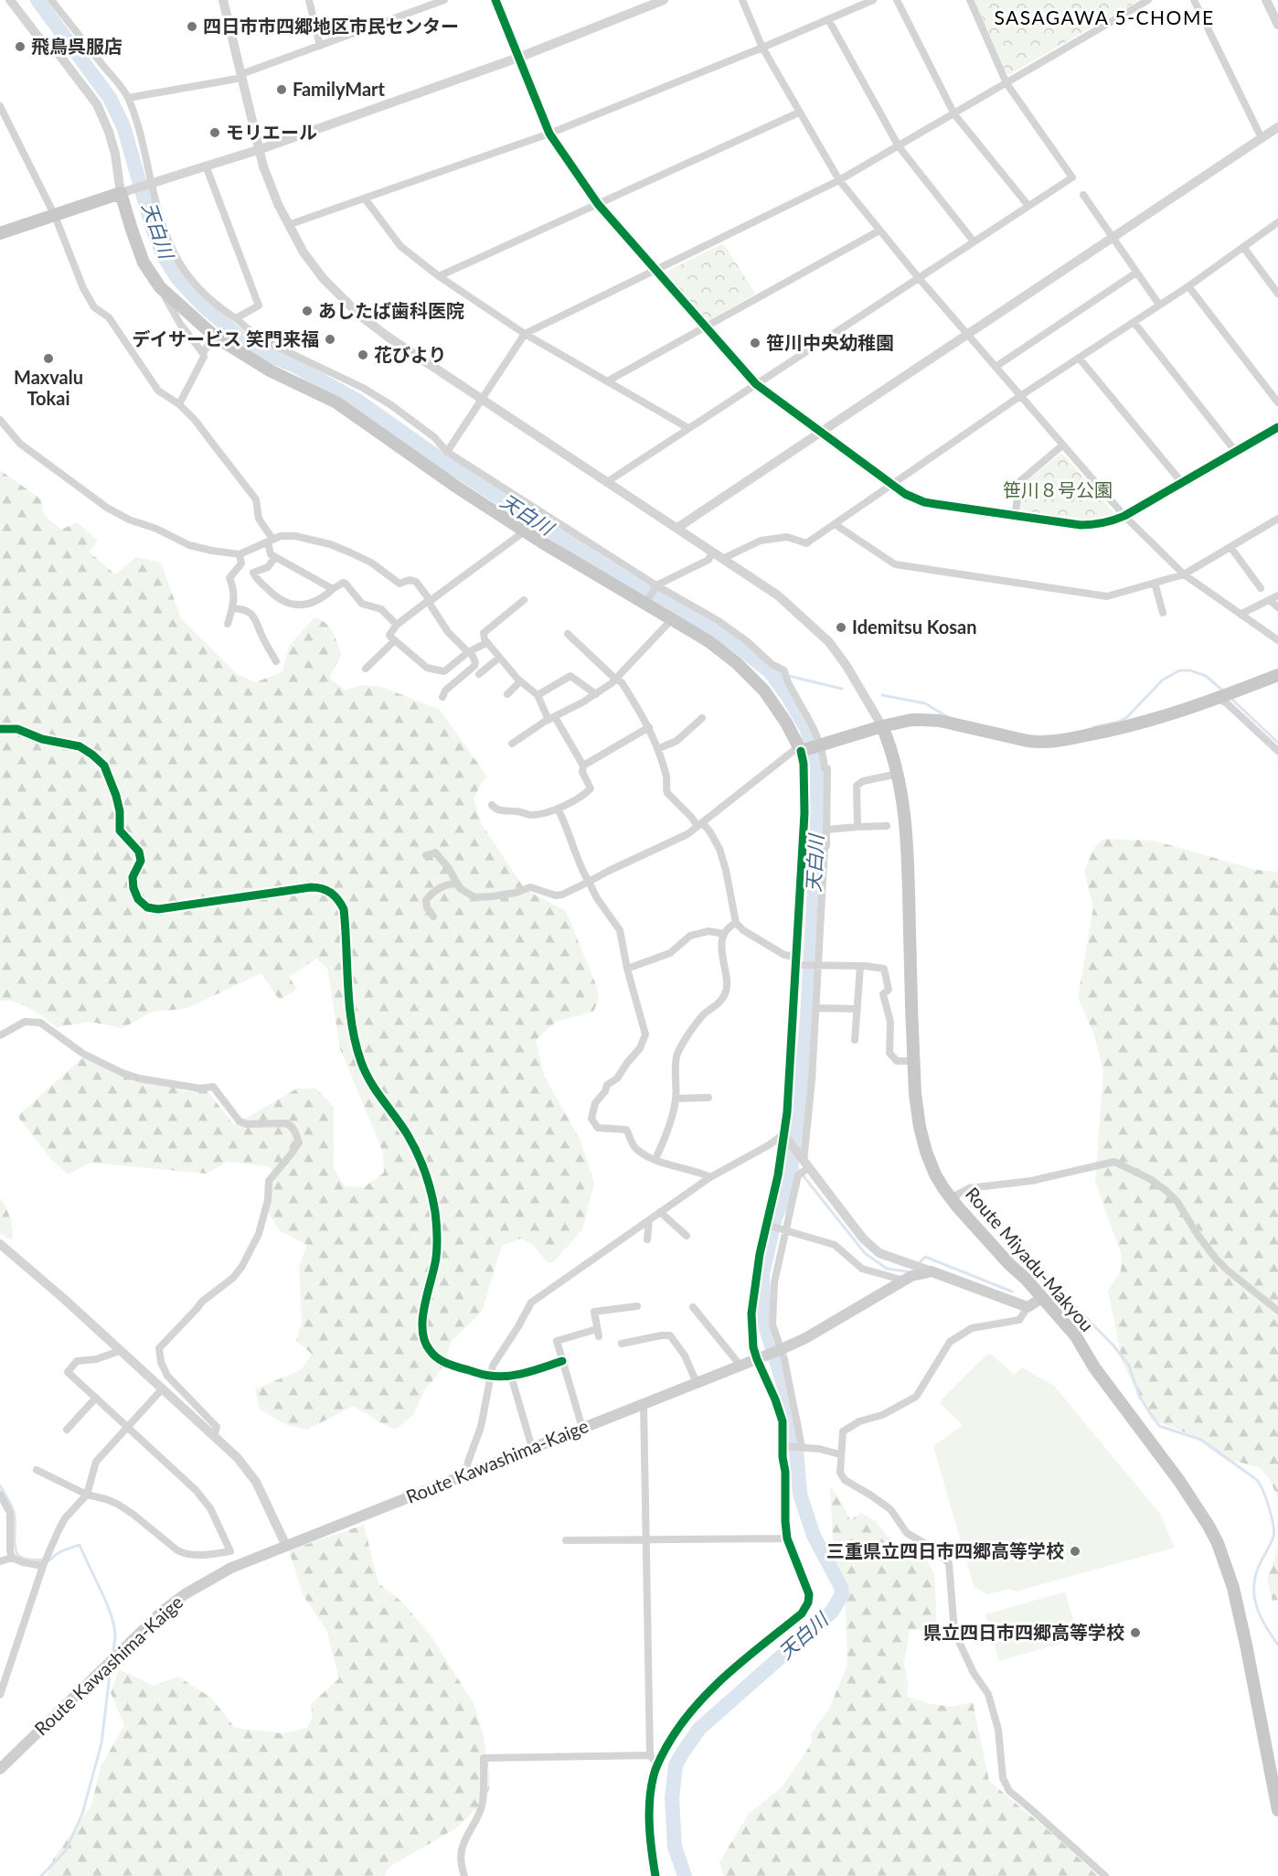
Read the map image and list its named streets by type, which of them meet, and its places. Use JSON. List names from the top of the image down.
{
  "streets": {
    "main road": ["Route Miyadu-Makyou", "Route Kawashima-Kaige"]
  },
  "districts": ["SASAGAWA 5-CHOME"],
  "water": ["天白川"],
  "parks": ["笹川８号公園"],
  "places": [
    "四日市市四郷地区市民センター",
    "飛鳥呉服店",
    "FamilyMart",
    "モリエール",
    "あしたば歯科医院",
    "デイサービス 笑門来福",
    "笹川中央幼稚園",
    "花びより",
    "Maxvalu Tokai",
    "Idemitsu Kosan",
    "三重県立四日市四郷高等学校",
    "県立四日市四郷高等学校"
  ]
}
